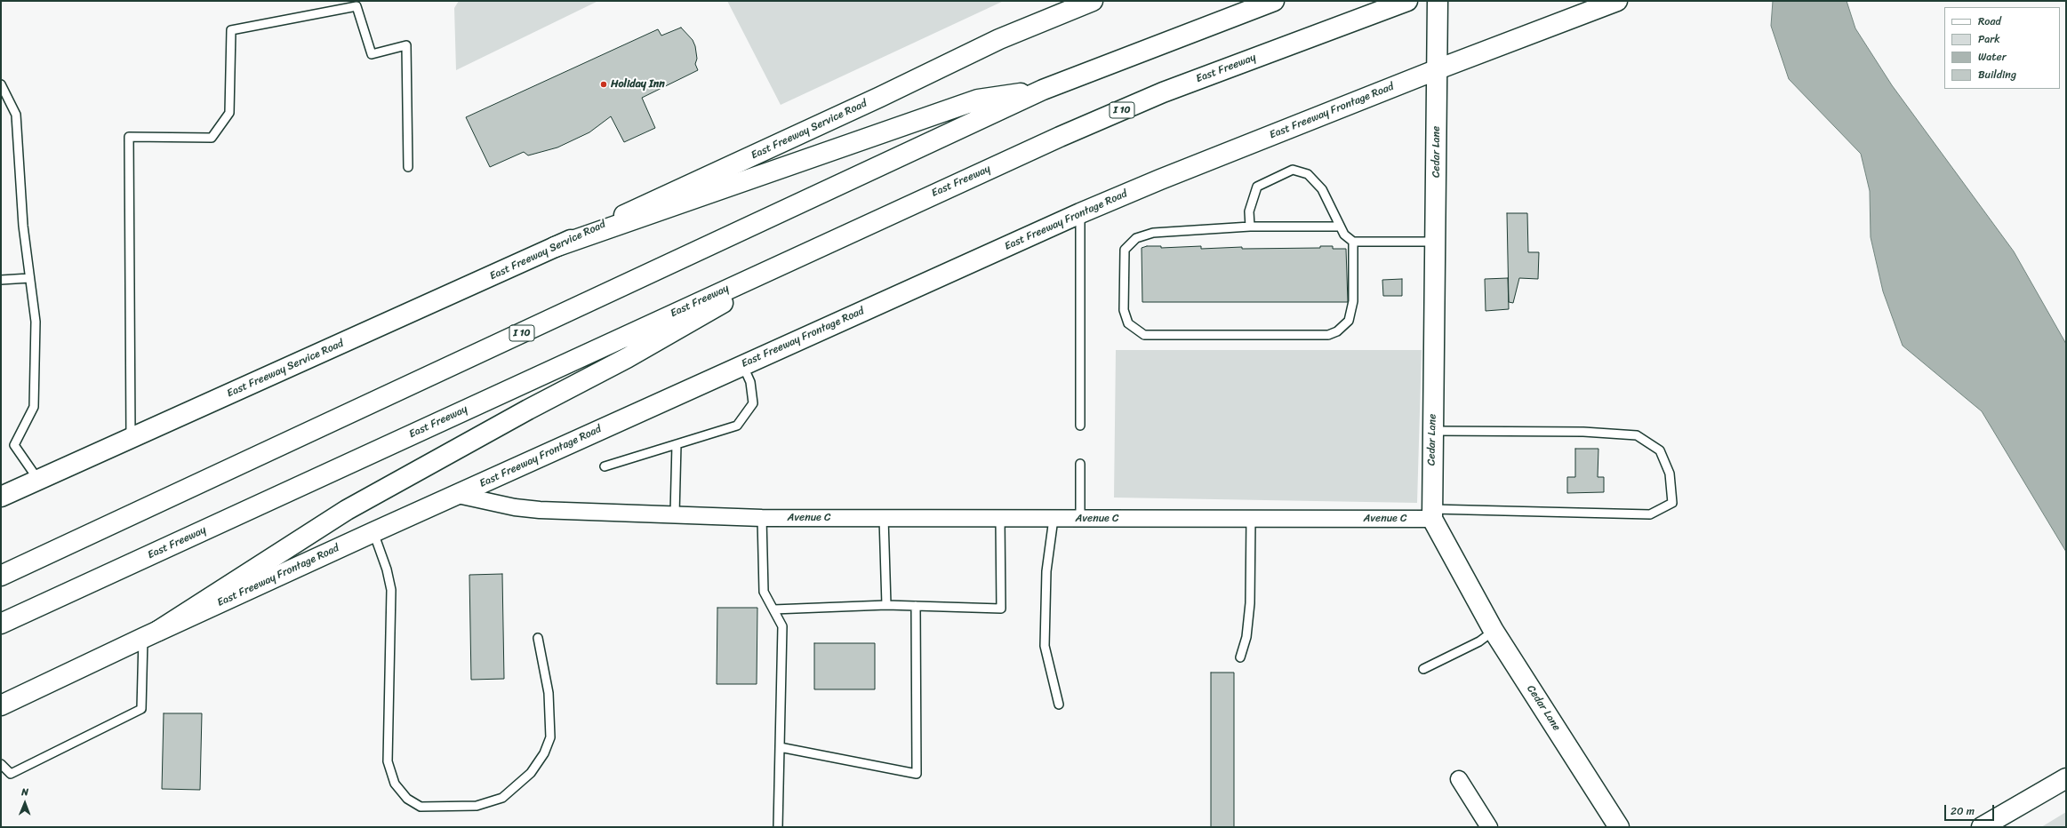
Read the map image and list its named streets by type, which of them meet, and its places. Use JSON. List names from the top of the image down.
{
  "streets": {
    "main road": [
      "East Freeway",
      "I 10",
      "East Freeway Frontage Road",
      "East Freeway Service Road",
      "Cedar Lane"
    ],
    "street": ["Avenue C"]
  },
  "crossings": [
    ["East Freeway Frontage Road", "Cedar Lane"],
    ["East Freeway Frontage Road", "Avenue C"],
    ["Cedar Lane", "Avenue C"]
  ],
  "places": ["Holiday Inn"],
  "legend": [
    "Road",
    "Park",
    "Water",
    "Building"
  ],
  "scale_bar": "20 m",
  "north": "top"
}
